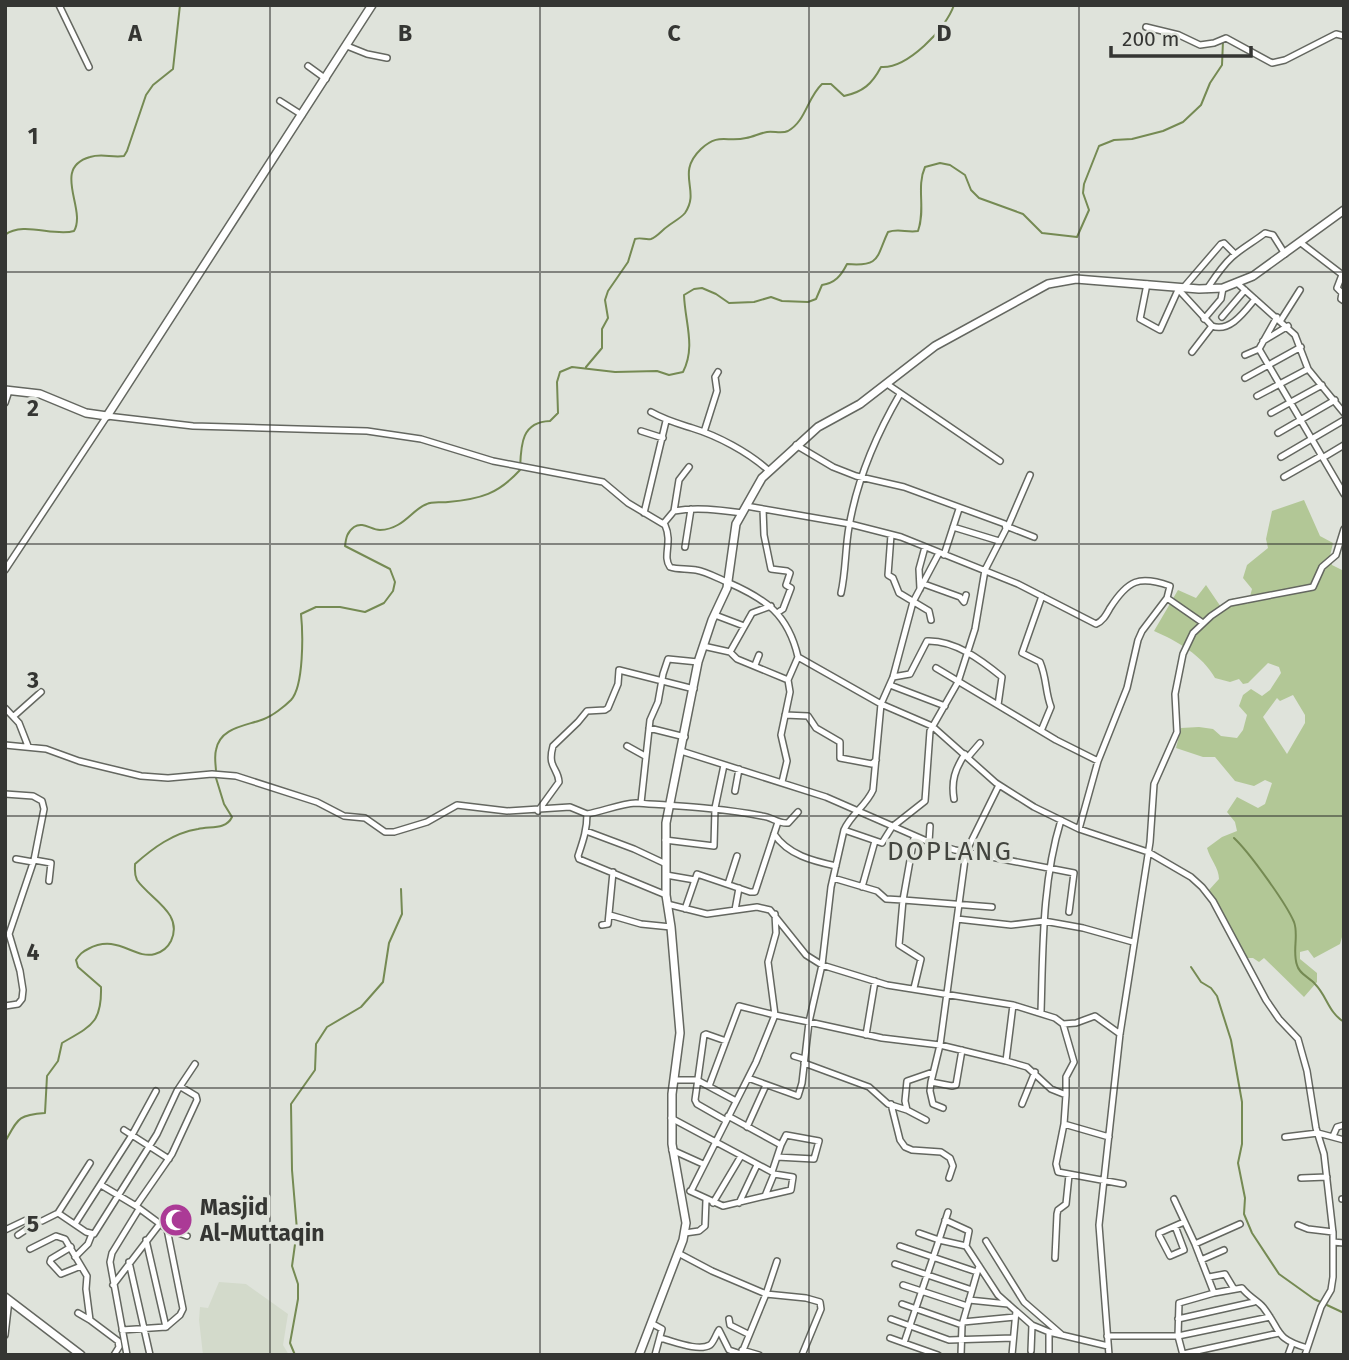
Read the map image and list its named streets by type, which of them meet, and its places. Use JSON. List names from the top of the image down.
{
  "districts": ["DOPLANG"],
  "places": {
    "mosque": ["Masjid Al-Muttaqin"]
  },
  "scale_bar": "200 m",
  "grid": {
    "columns": [
      "A",
      "B",
      "C",
      "D"
    ],
    "rows": [
      "1",
      "2",
      "3",
      "4",
      "5"
    ]
  }
}
